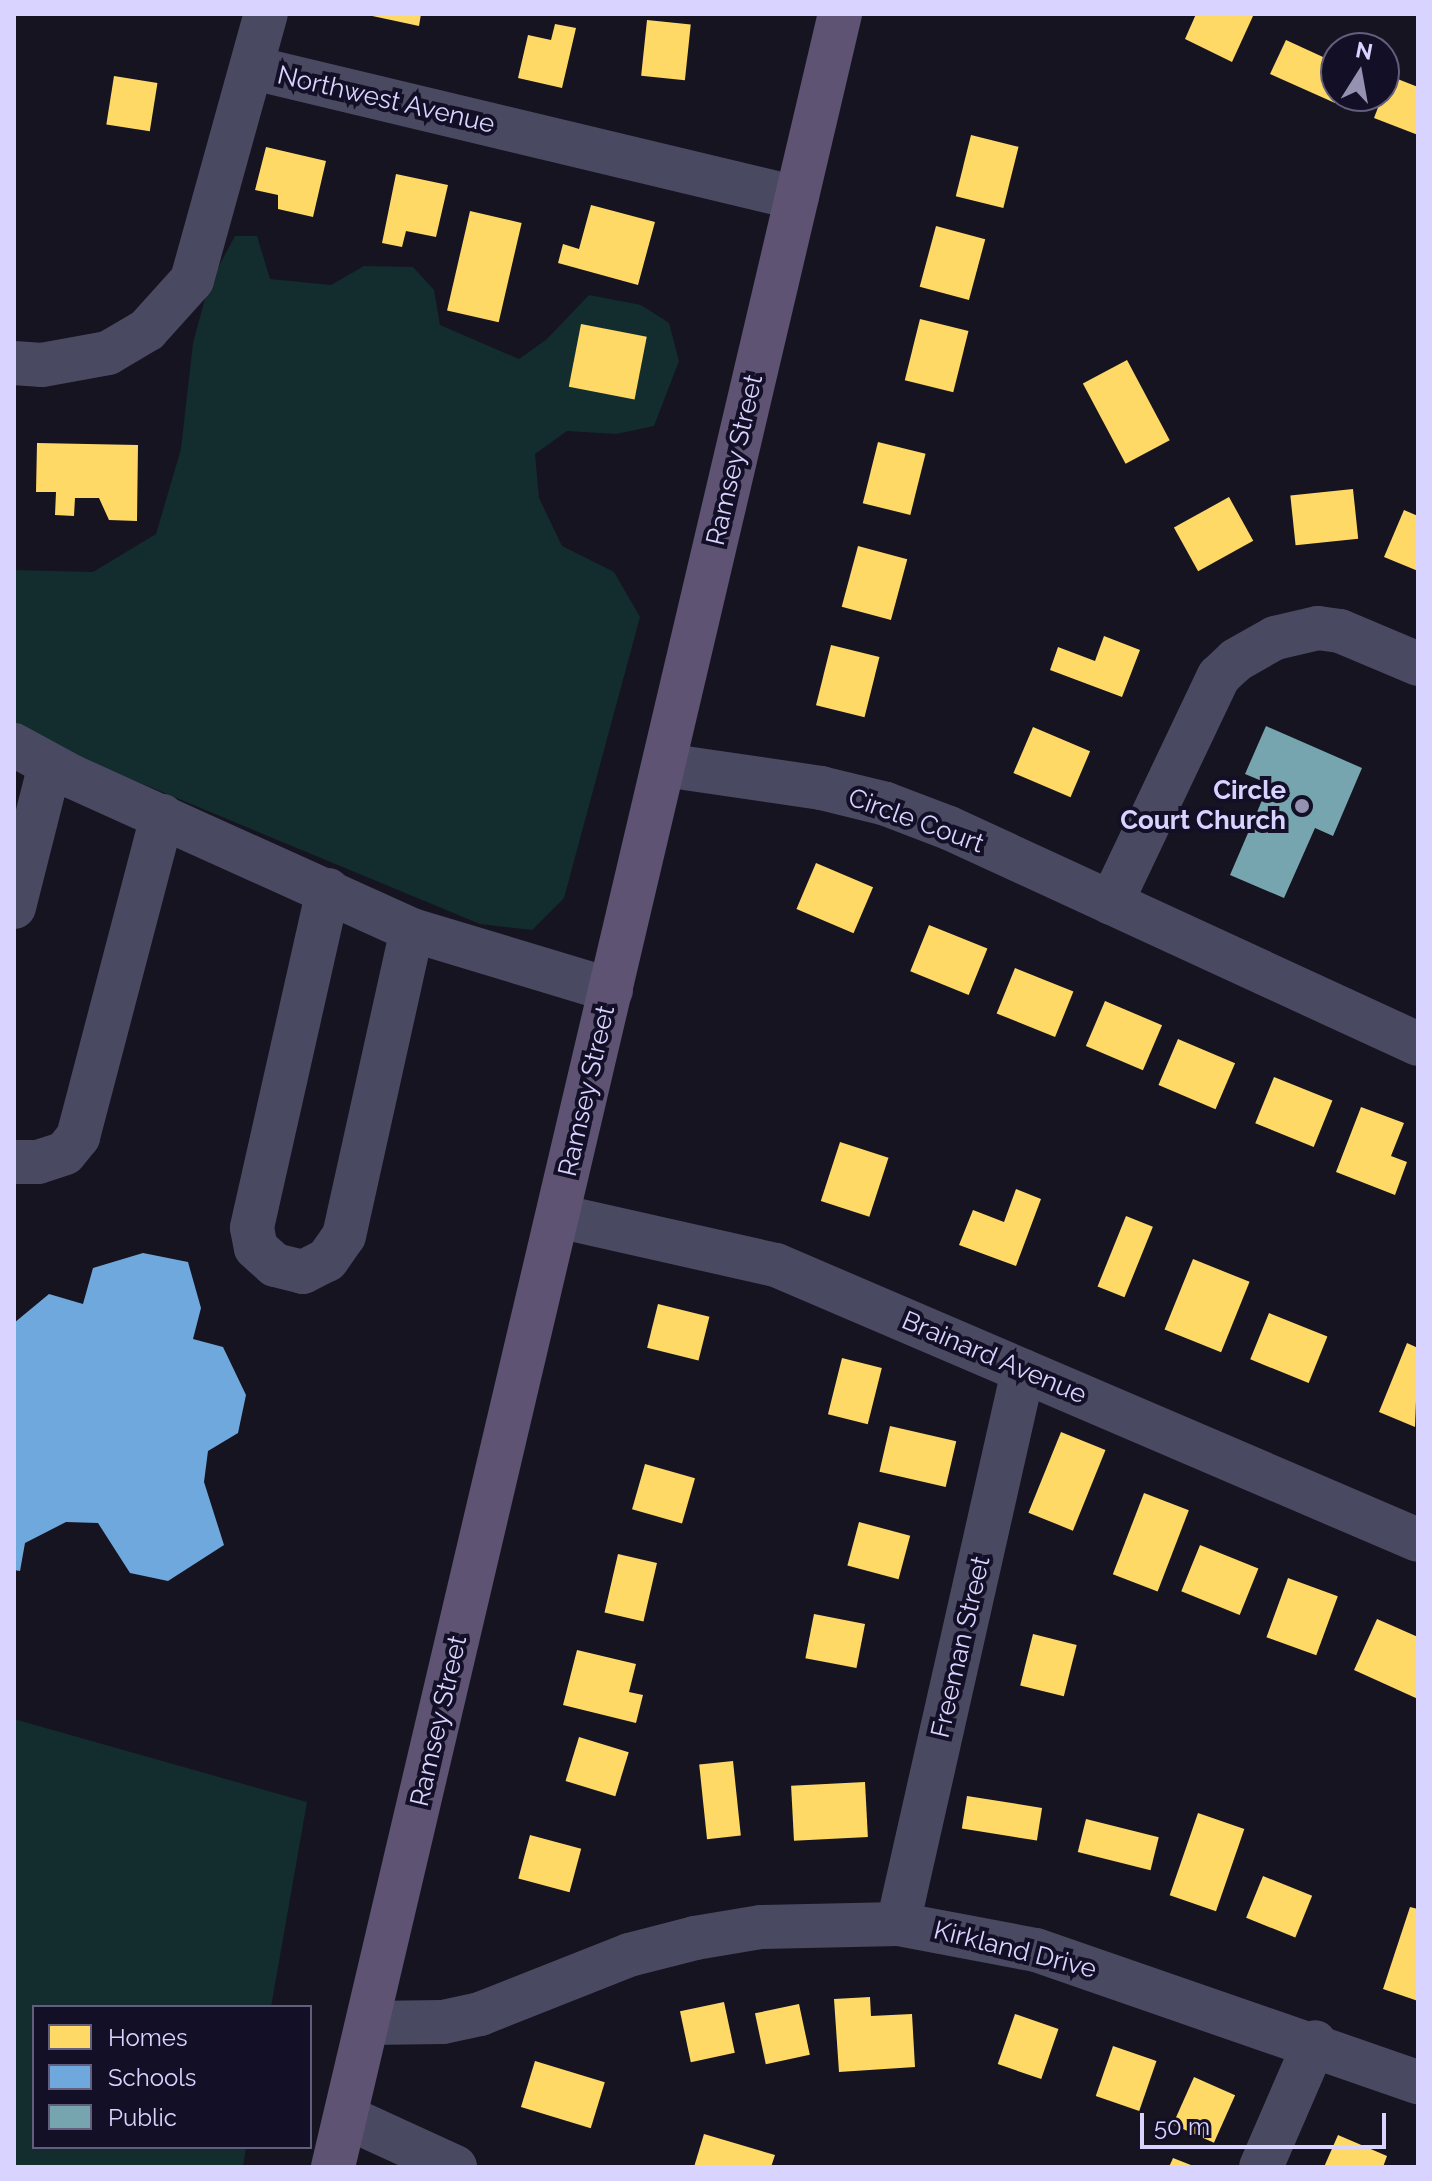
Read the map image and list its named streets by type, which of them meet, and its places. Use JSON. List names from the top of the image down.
{
  "streets": {
    "main road": ["Ramsey Street"],
    "street": [
      "Northwest Avenue",
      "Circle Court",
      "Brainard Avenue",
      "Freeman Street",
      "Kirkland Drive"
    ]
  },
  "crossings": [
    ["Northwest Avenue", "Ramsey Street"],
    ["Ramsey Street", "Circle Court"],
    ["Ramsey Street", "Brainard Avenue"],
    ["Ramsey Street", "Kirkland Drive"],
    ["Brainard Avenue", "Freeman Street"],
    ["Freeman Street", "Kirkland Drive"]
  ],
  "places": ["Circle Court Church"],
  "legend": ["Homes", "Schools", "Public"],
  "scale_bar": "50 m",
  "north": "top"
}
